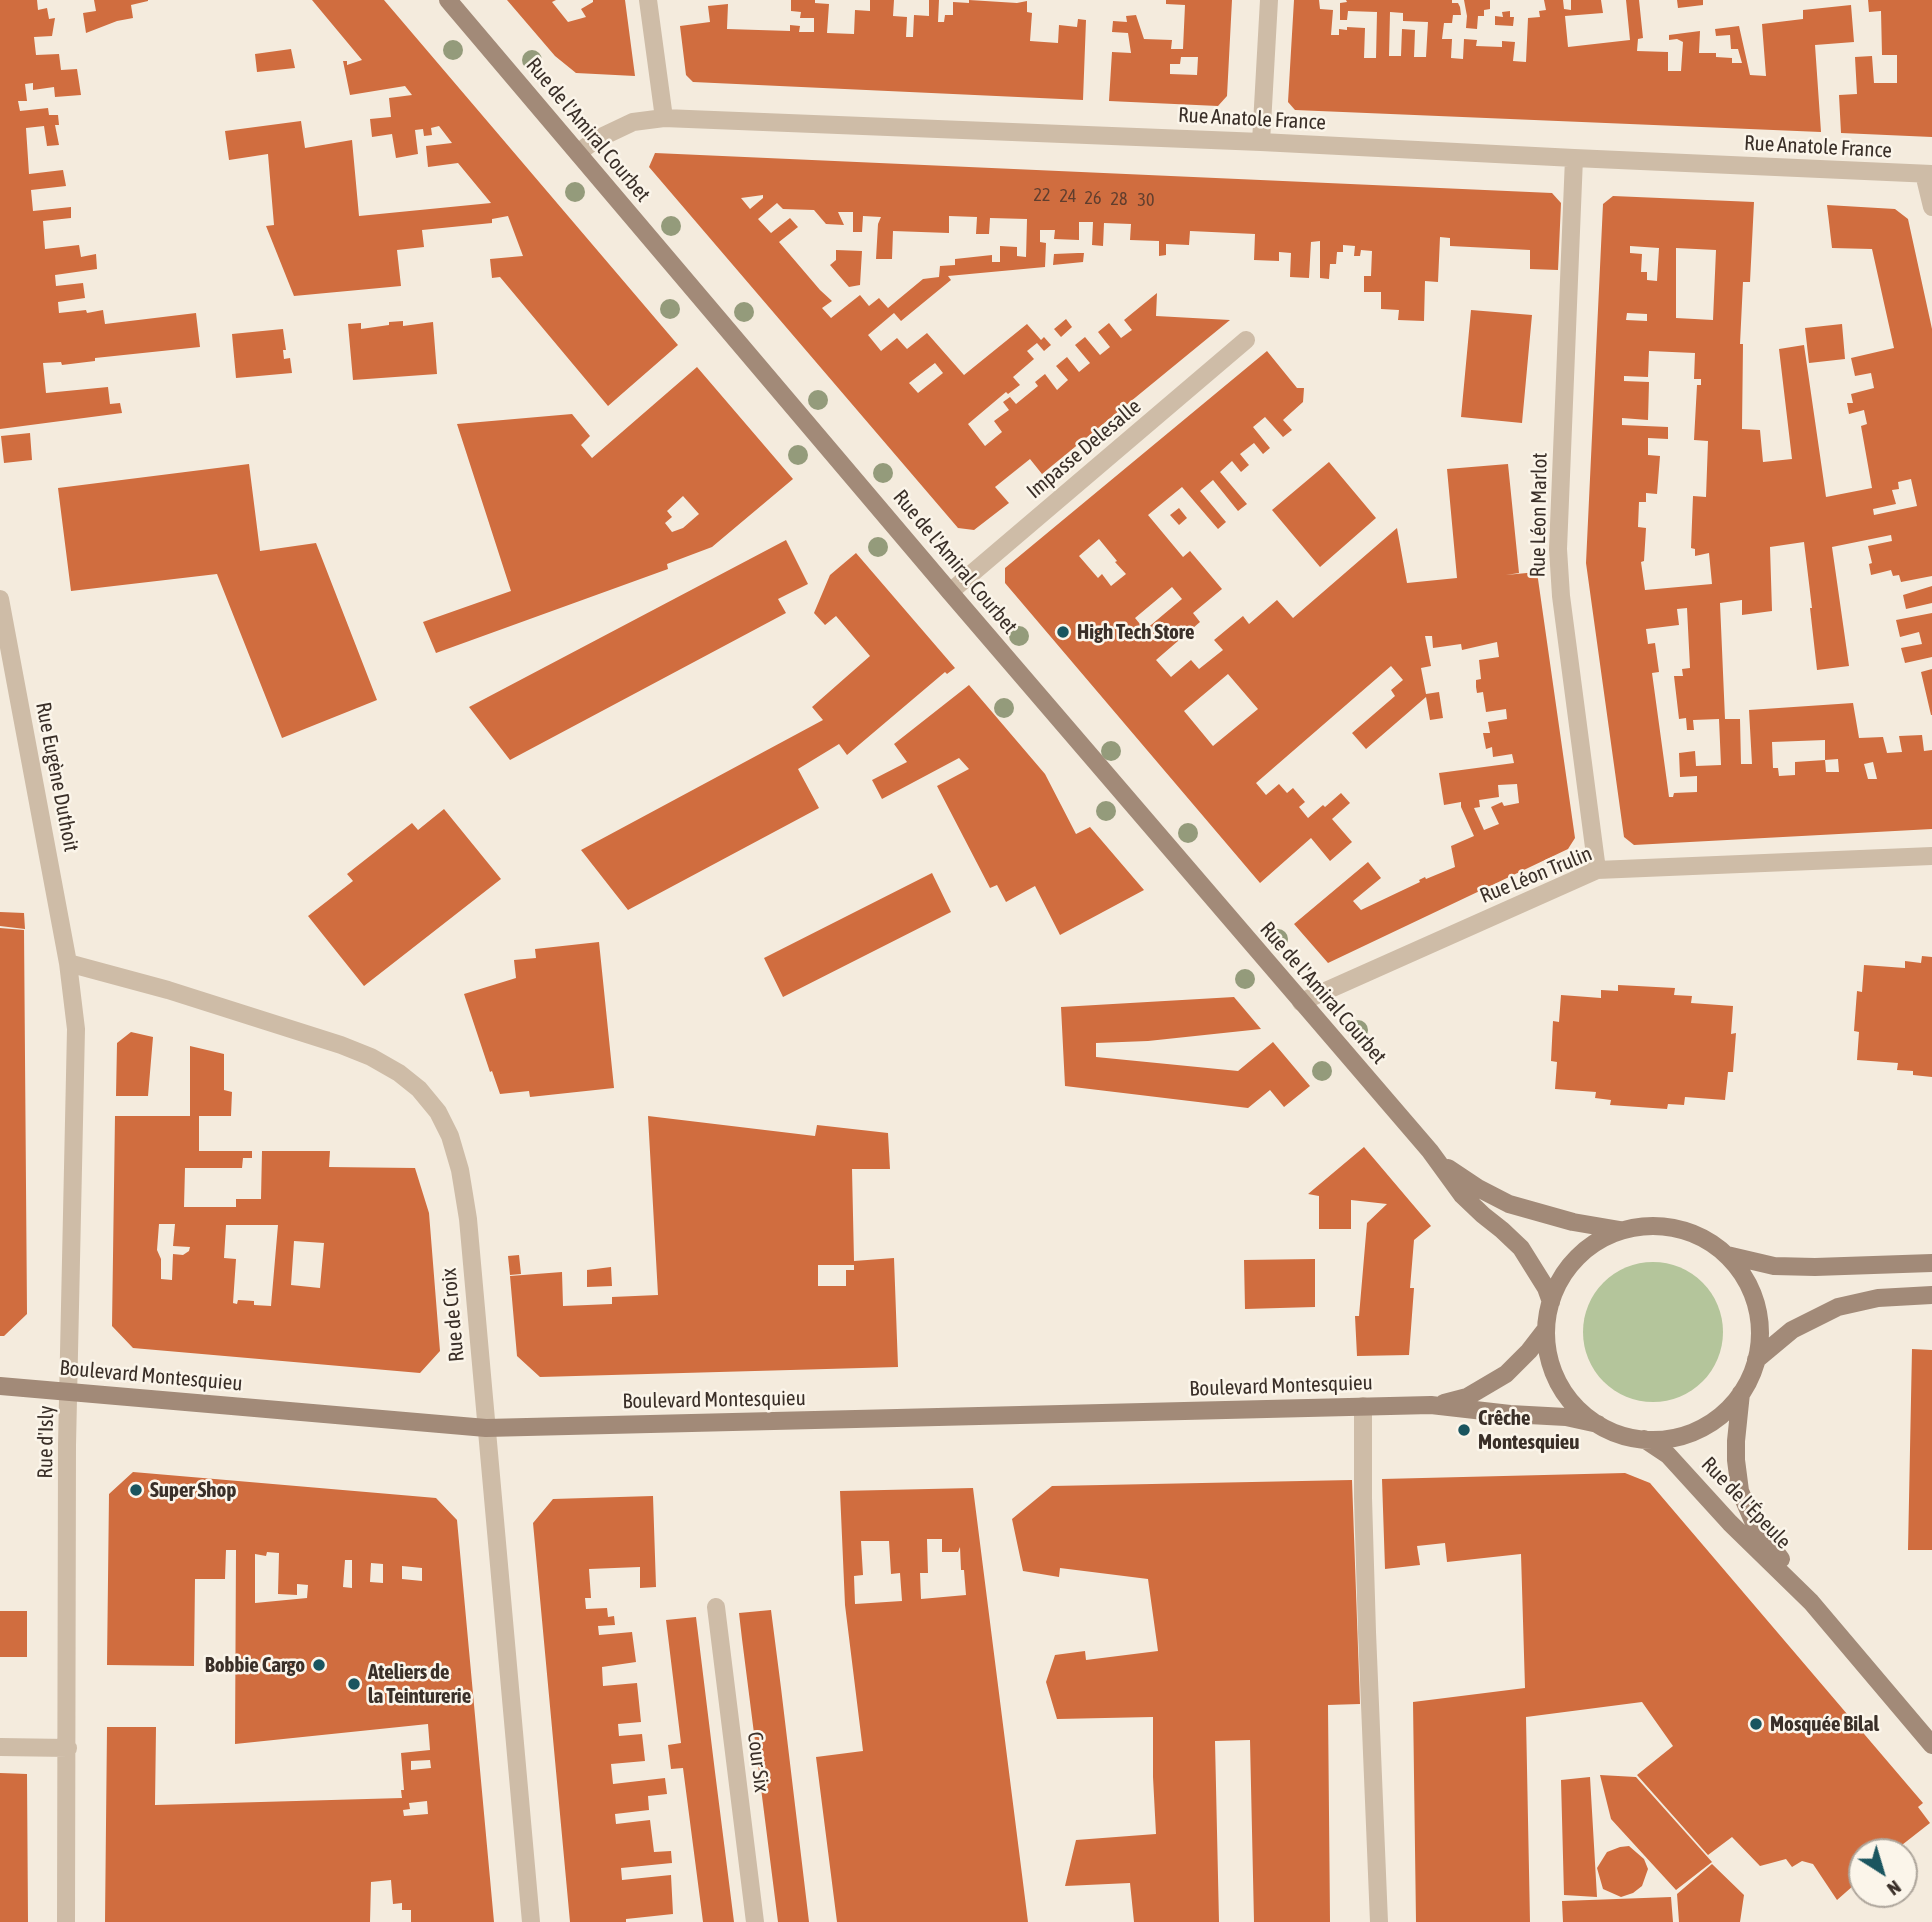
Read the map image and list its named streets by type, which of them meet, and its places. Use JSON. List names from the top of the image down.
{
  "streets": {
    "main road": ["Rue de l'Amiral Courbet", "Boulevard Montesquieu", "Rue de l'Épeule"],
    "street": [
      "Rue Anatole France",
      "Impasse Delesalle",
      "Rue Léon Marlot",
      "Rue Eugène Duthoit",
      "Rue Léon Trulin",
      "Rue de Croix",
      "Rue d'Isly",
      "Cour Six"
    ]
  },
  "crossings": [
    ["Rue Anatole France", "Rue de l'Amiral Courbet"],
    ["Rue Anatole France", "Rue Léon Marlot"],
    ["Rue de l'Amiral Courbet", "Impasse Delesalle"],
    ["Rue de l'Amiral Courbet", "Rue Léon Trulin"],
    ["Rue de l'Amiral Courbet", "Boulevard Montesquieu"],
    ["Rue de l'Amiral Courbet", "Rue de l'Épeule"],
    ["Rue Léon Marlot", "Rue Léon Trulin"],
    ["Rue Eugène Duthoit", "Rue de Croix"],
    ["Rue Eugène Duthoit", "Rue d'Isly"],
    ["Rue de Croix", "Boulevard Montesquieu"],
    ["Rue de Croix", "Rue d'Isly"],
    ["Boulevard Montesquieu", "Rue d'Isly"],
    ["Boulevard Montesquieu", "Rue de l'Épeule"]
  ],
  "places": [
    "High Tech Store",
    "Crêche Montesquieu",
    "Super Shop",
    "Bobbie Cargo",
    "Ateliers de la Teinturerie",
    "Mosquée Bilal"
  ],
  "house_numbers": [
    "22",
    "24",
    "26",
    "28",
    "30"
  ],
  "north": "bottom right"
}
